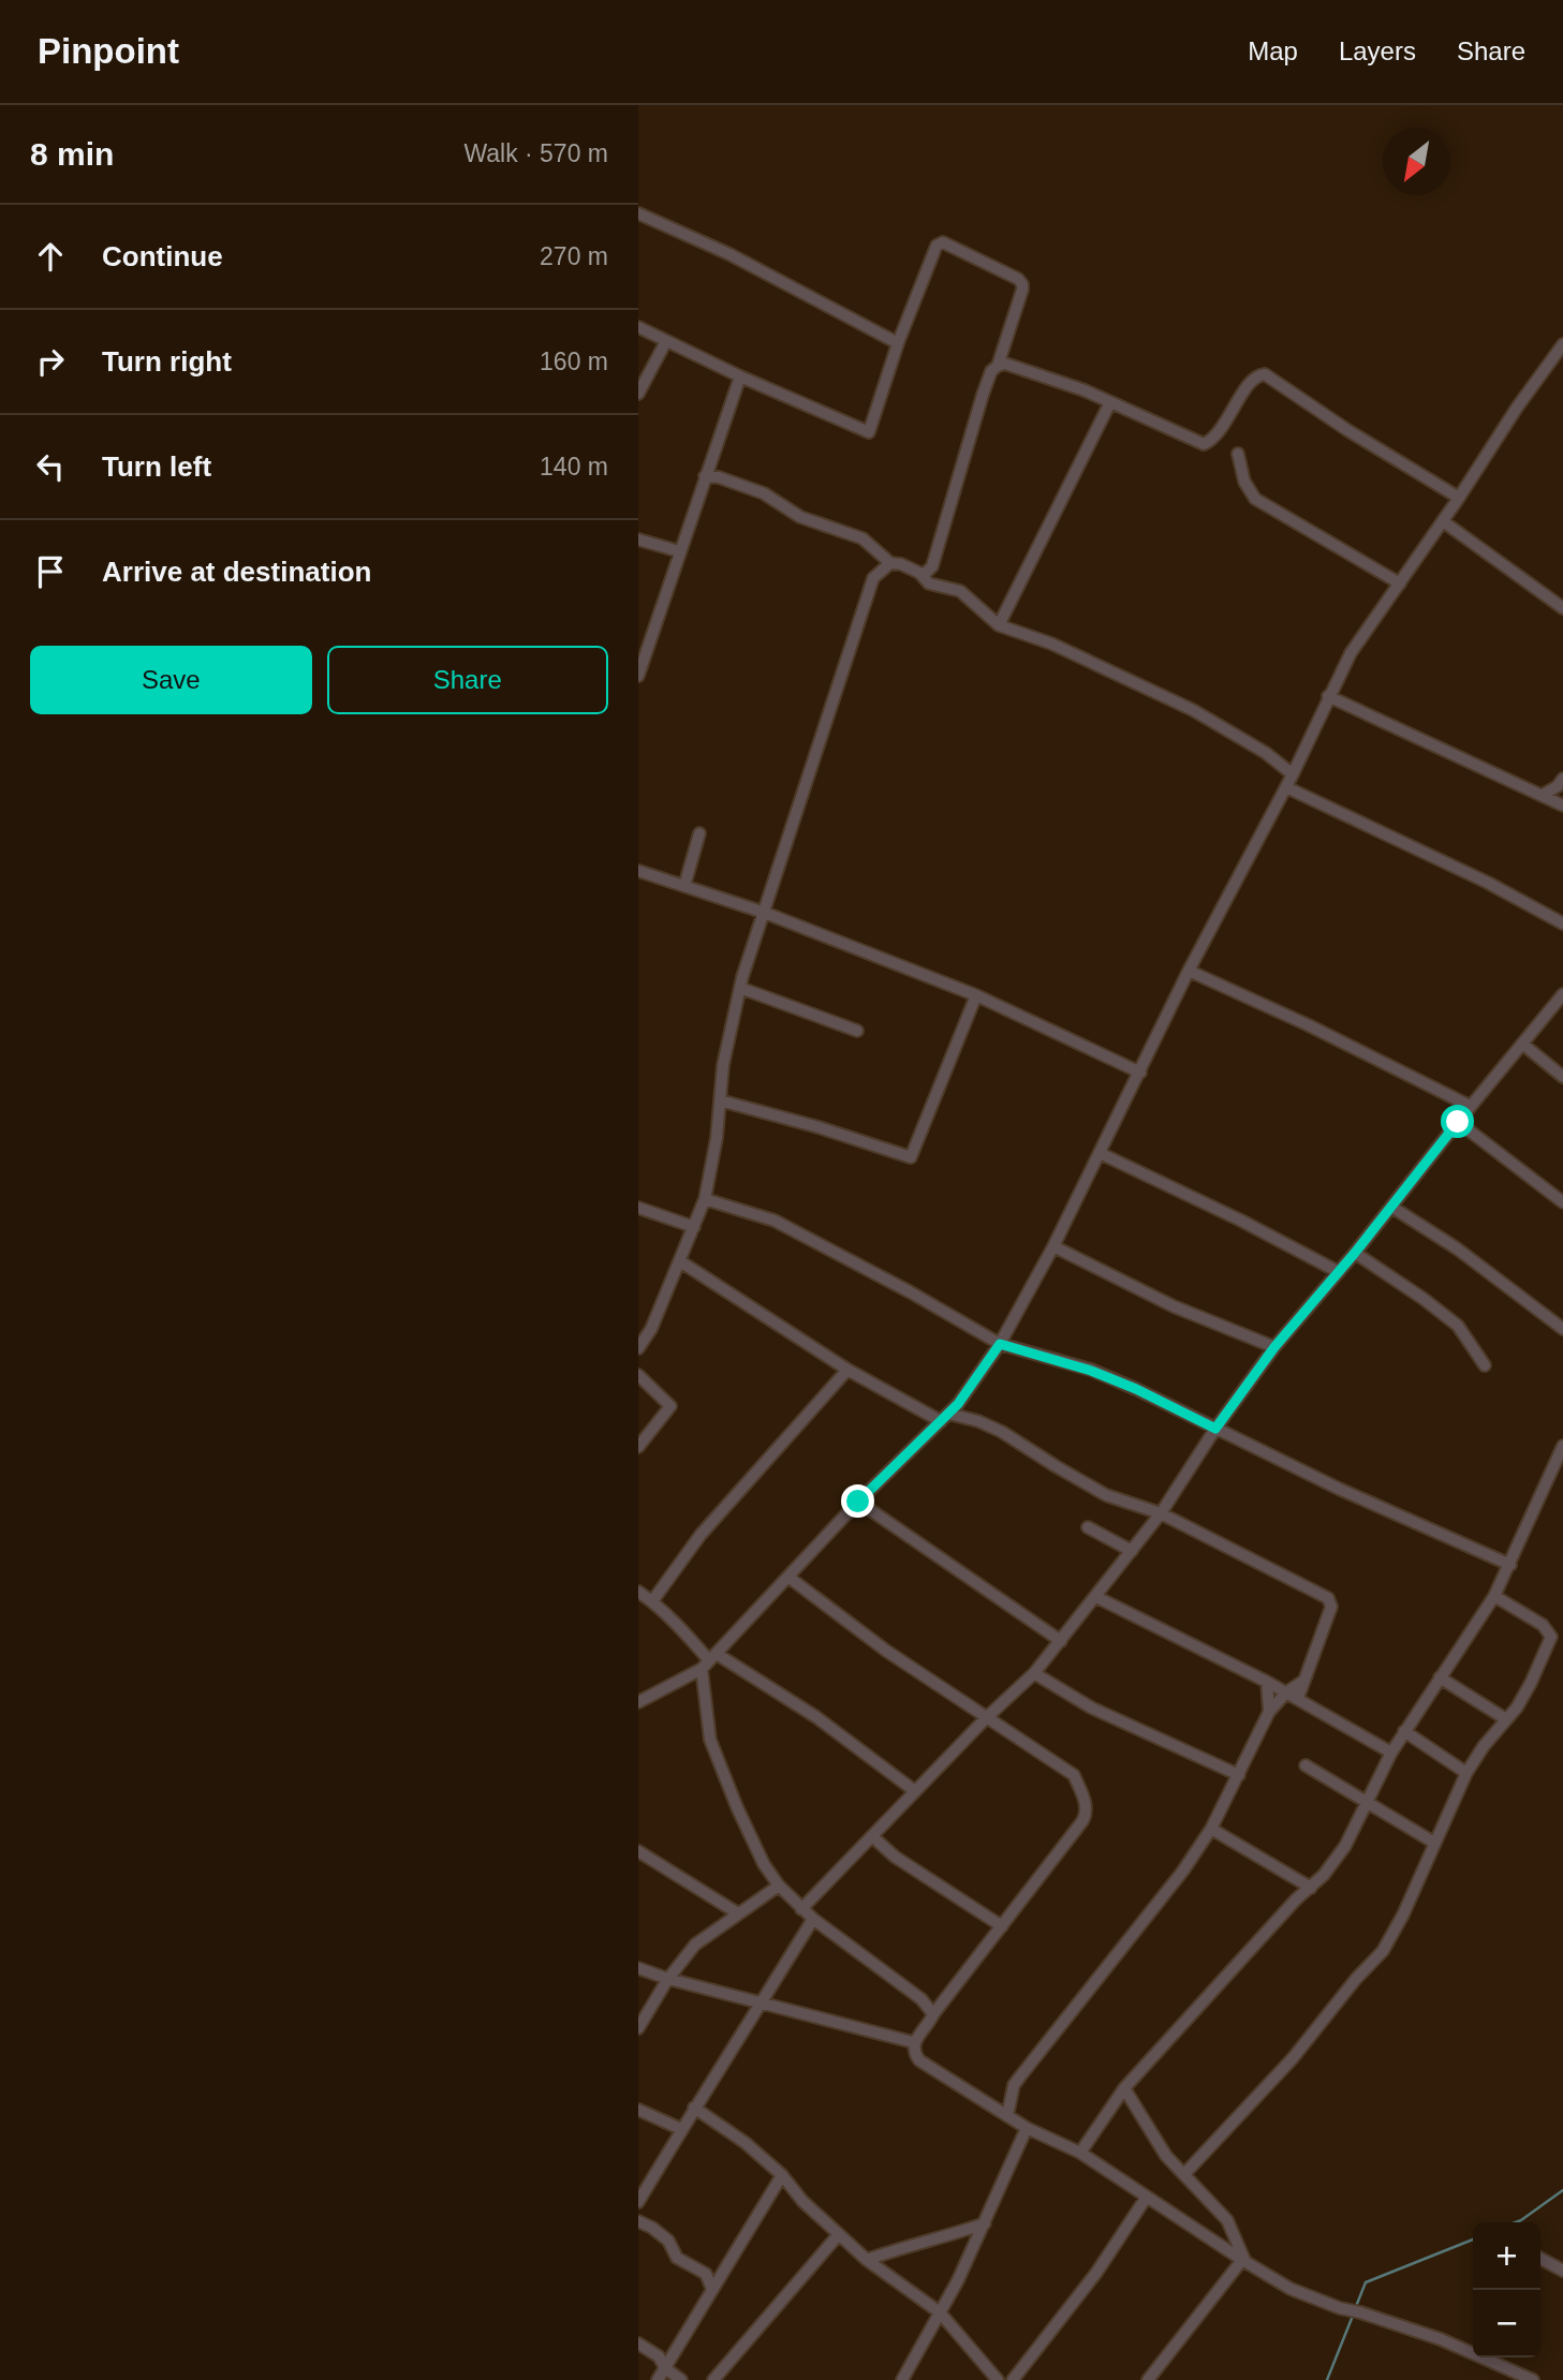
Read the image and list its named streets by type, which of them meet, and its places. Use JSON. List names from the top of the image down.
{
  "north": "bottom left",
  "page": {
    "header": "Pinpoint",
    "nav": ["Map", "Layers", "Share"],
    "heading": ["8 min", "Walk · 570 m"],
    "list": [
      ["Continue", "270 m"],
      ["Turn right", "160 m"],
      ["Turn left", "140 m"],
      "Arrive at destination"
    ],
    "buttons": ["Save", "Share"],
    "map_buttons": ["+", "−"]
  }
}
